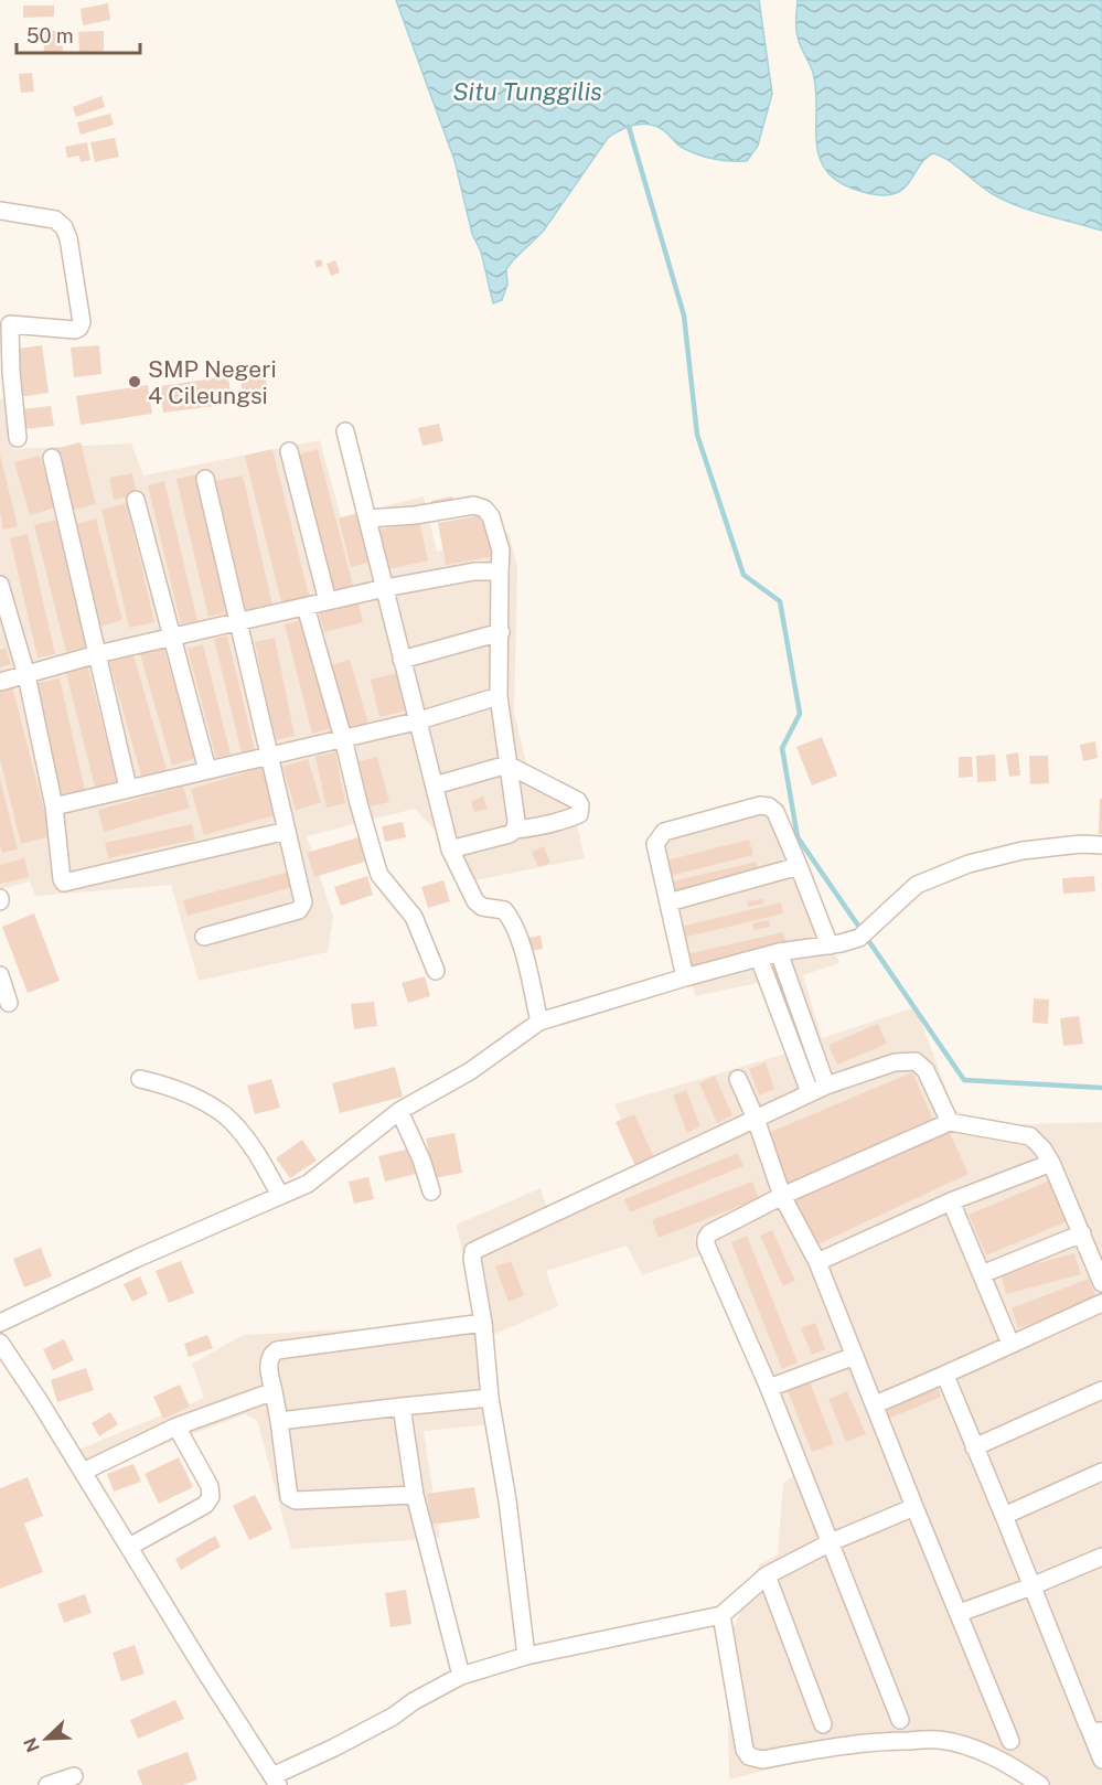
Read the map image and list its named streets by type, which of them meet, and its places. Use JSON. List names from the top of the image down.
{
  "water": ["Situ Tunggilis"],
  "places": ["SMP Negeri 4 Cileungsi"],
  "scale_bar": "50 m",
  "north": "bottom left"
}
